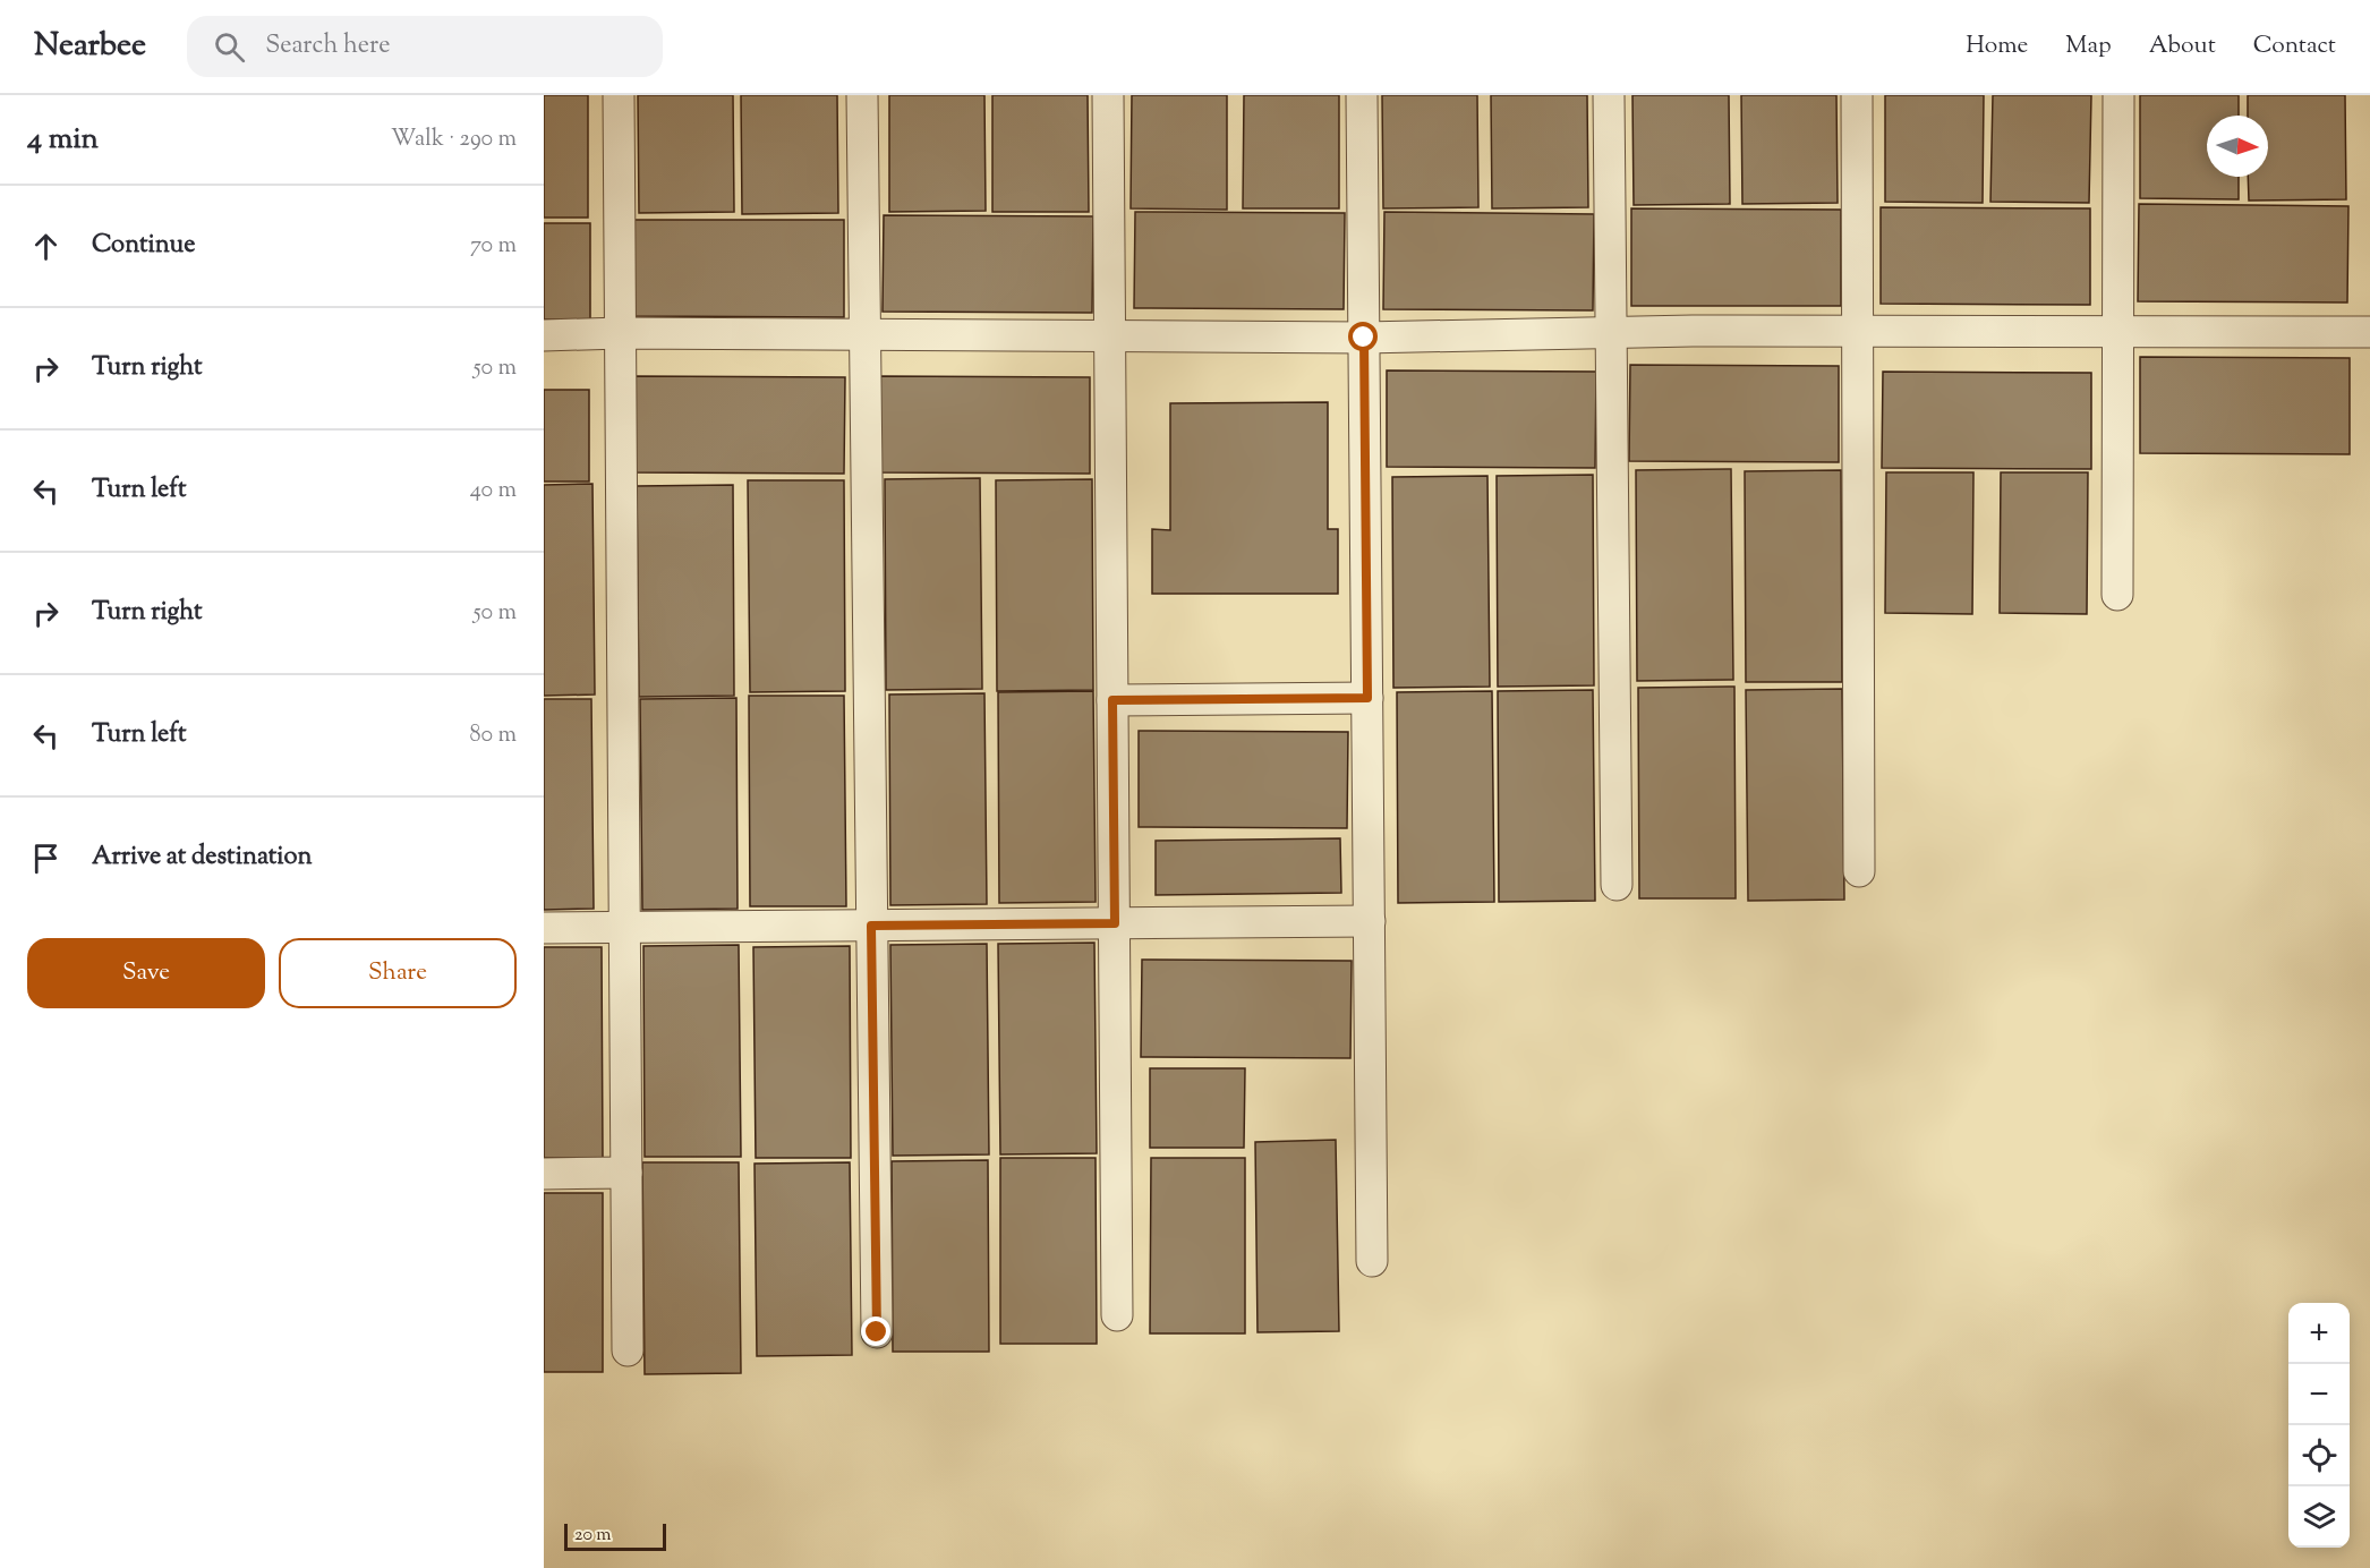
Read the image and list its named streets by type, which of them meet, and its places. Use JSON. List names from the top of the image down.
{
  "scale_bar": "20 m",
  "north": "right",
  "page": {
    "header": "Nearbee",
    "search": "Search here",
    "nav": [
      "Home",
      "Map",
      "About",
      "Contact"
    ],
    "heading": ["4 min", "Walk · 290 m"],
    "list": [
      ["Continue", "70 m"],
      ["Turn right", "50 m"],
      ["Turn left", "40 m"],
      ["Turn right", "50 m"],
      ["Turn left", "80 m"],
      "Arrive at destination"
    ],
    "buttons": ["Save", "Share"],
    "map_buttons": ["+", "−"],
    "scale": "20 m"
  }
}
